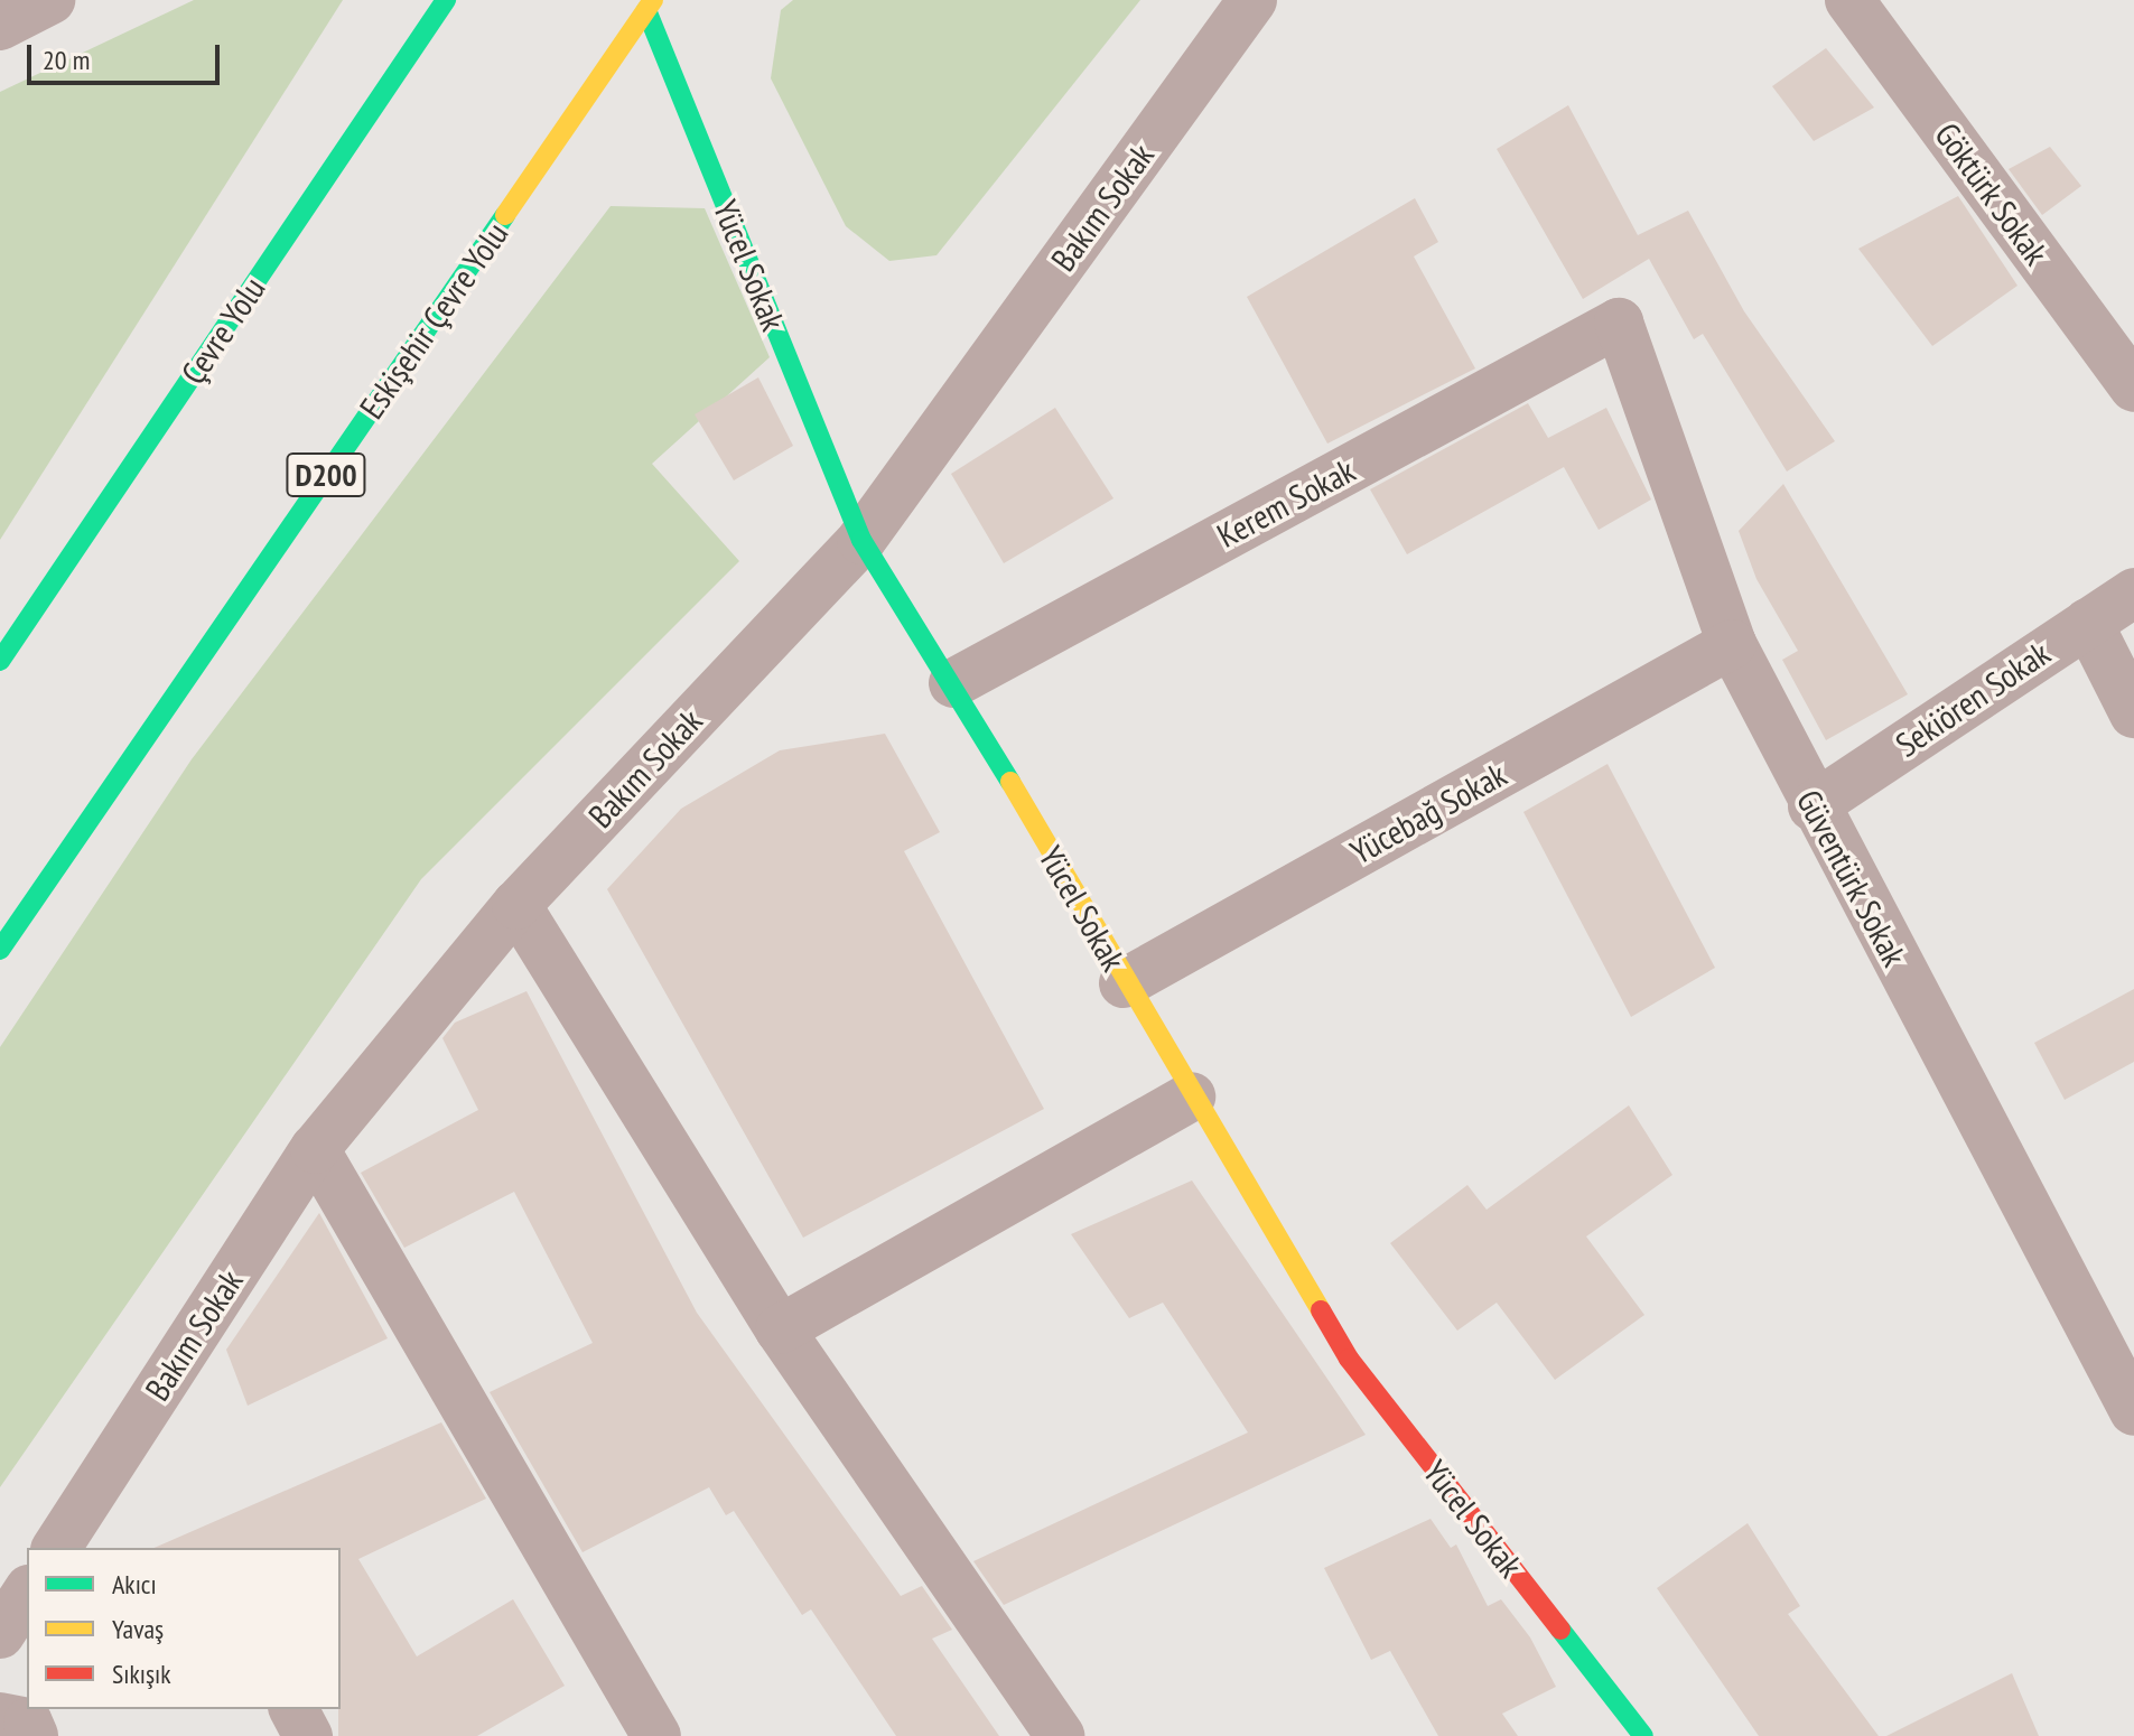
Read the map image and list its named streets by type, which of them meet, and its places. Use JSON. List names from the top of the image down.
{
  "streets": {
    "main road": [
      "Yücel Sokak",
      "Eskişehir Çevre Yolu",
      "Çevre Yolu",
      "D200"
    ],
    "street": [
      "Göktürk Sokak",
      "Bakım Sokak",
      "Kerem Sokak",
      "Sekiören Sokak",
      "Yücebağ Sokak",
      "Güventürk Sokak"
    ]
  },
  "crossings": [
    ["Bakım Sokak", "Yücel Sokak"],
    ["Yücel Sokak", "Eskişehir Çevre Yolu"],
    ["Yücel Sokak", "Kerem Sokak"],
    ["Yücel Sokak", "Yücebağ Sokak"],
    ["Kerem Sokak", "Güventürk Sokak"],
    ["Sekiören Sokak", "Güventürk Sokak"],
    ["Yücebağ Sokak", "Güventürk Sokak"]
  ],
  "legend": ["Akıcı", "Yavaş", "Sıkışık"],
  "scale_bar": "20 m"
}
